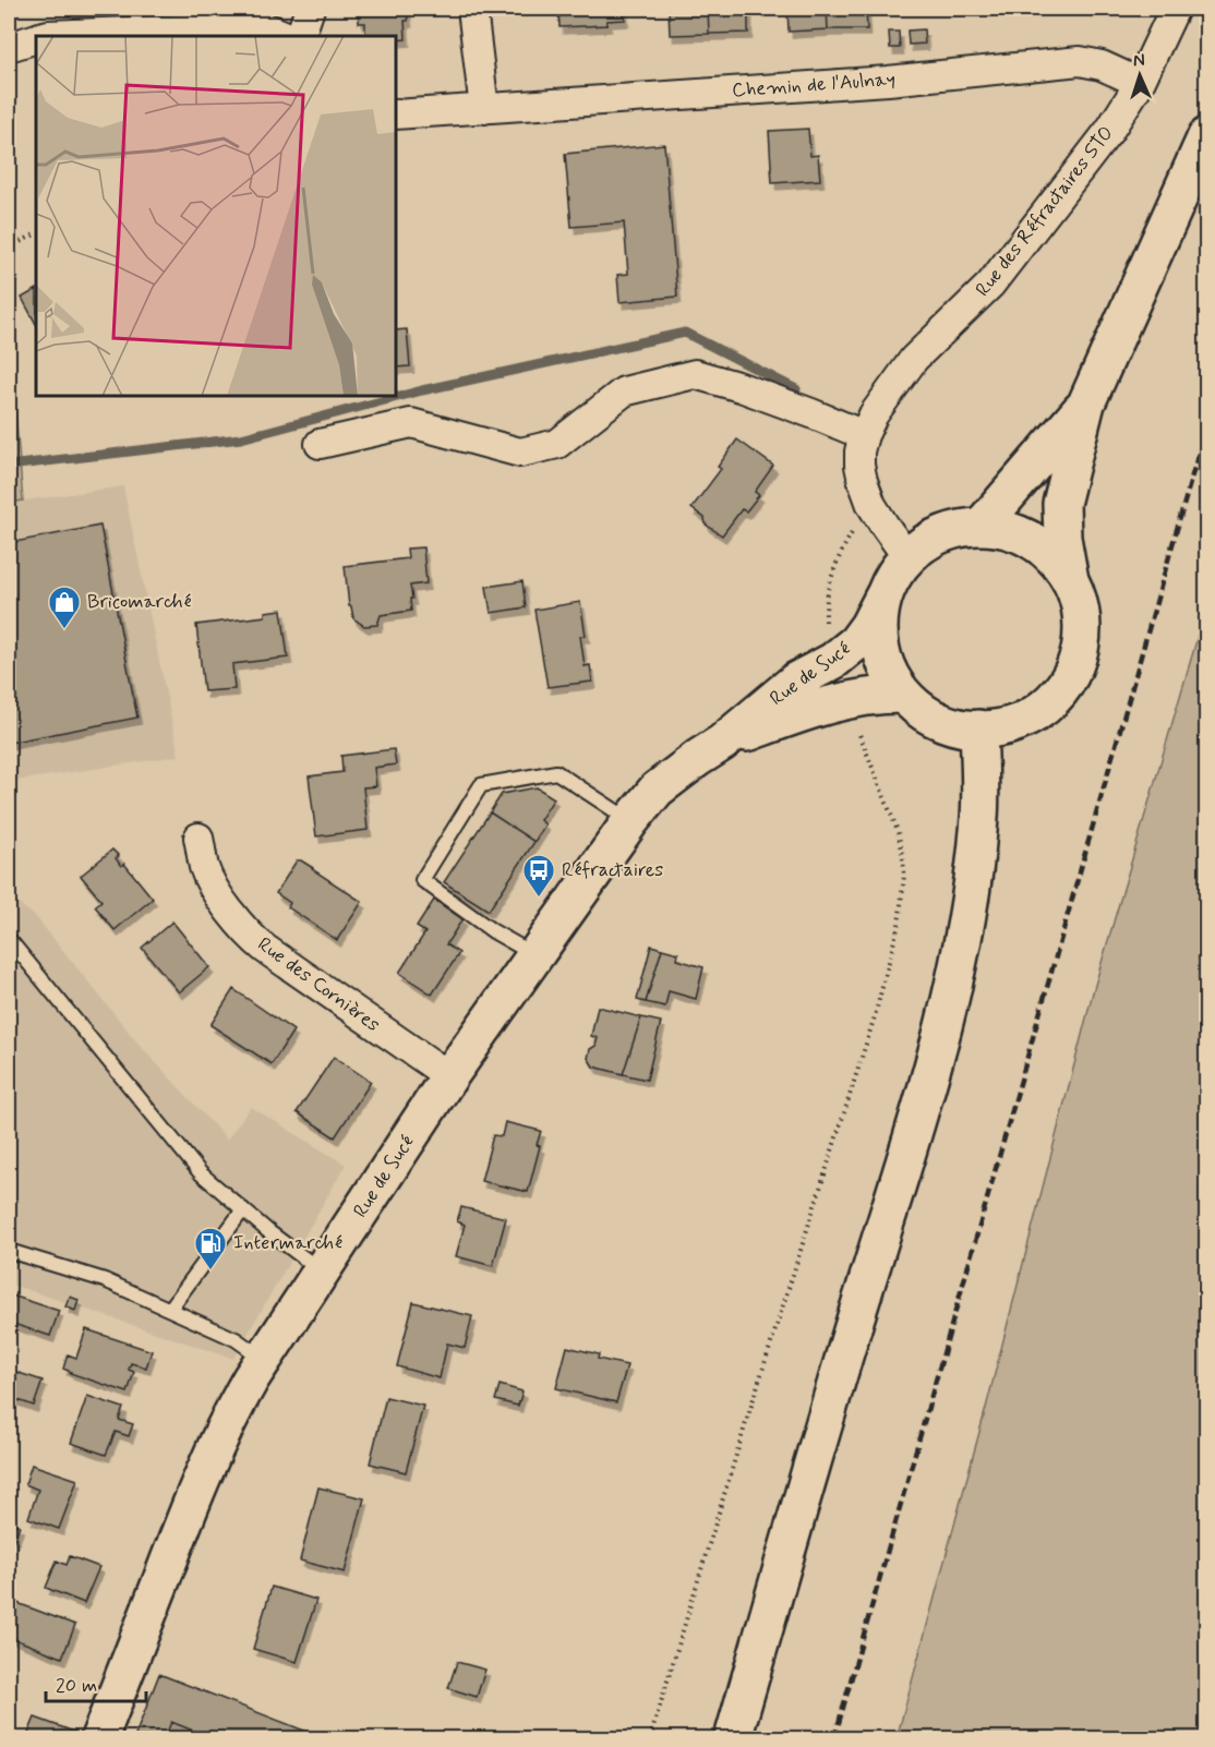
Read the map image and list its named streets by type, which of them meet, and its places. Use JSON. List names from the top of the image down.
{
  "streets": {
    "main road": ["Rue de Sucé"],
    "street": ["Chemin de l'Aulnay", "Rue des Réfractaires STO", "Rue des Cornières"]
  },
  "crossings": [
    ["Chemin de l'Aulnay", "Rue des Réfractaires STO"],
    ["Rue des Réfractaires STO", "Rue de Sucé"],
    ["Rue de Sucé", "Rue des Cornières"]
  ],
  "places": {
    "shop": ["Bricomarché"],
    "bus stop": ["Réfractaires"],
    "fuel station": ["Intermarché"]
  },
  "scale_bar": "20 m",
  "north": "top"
}
